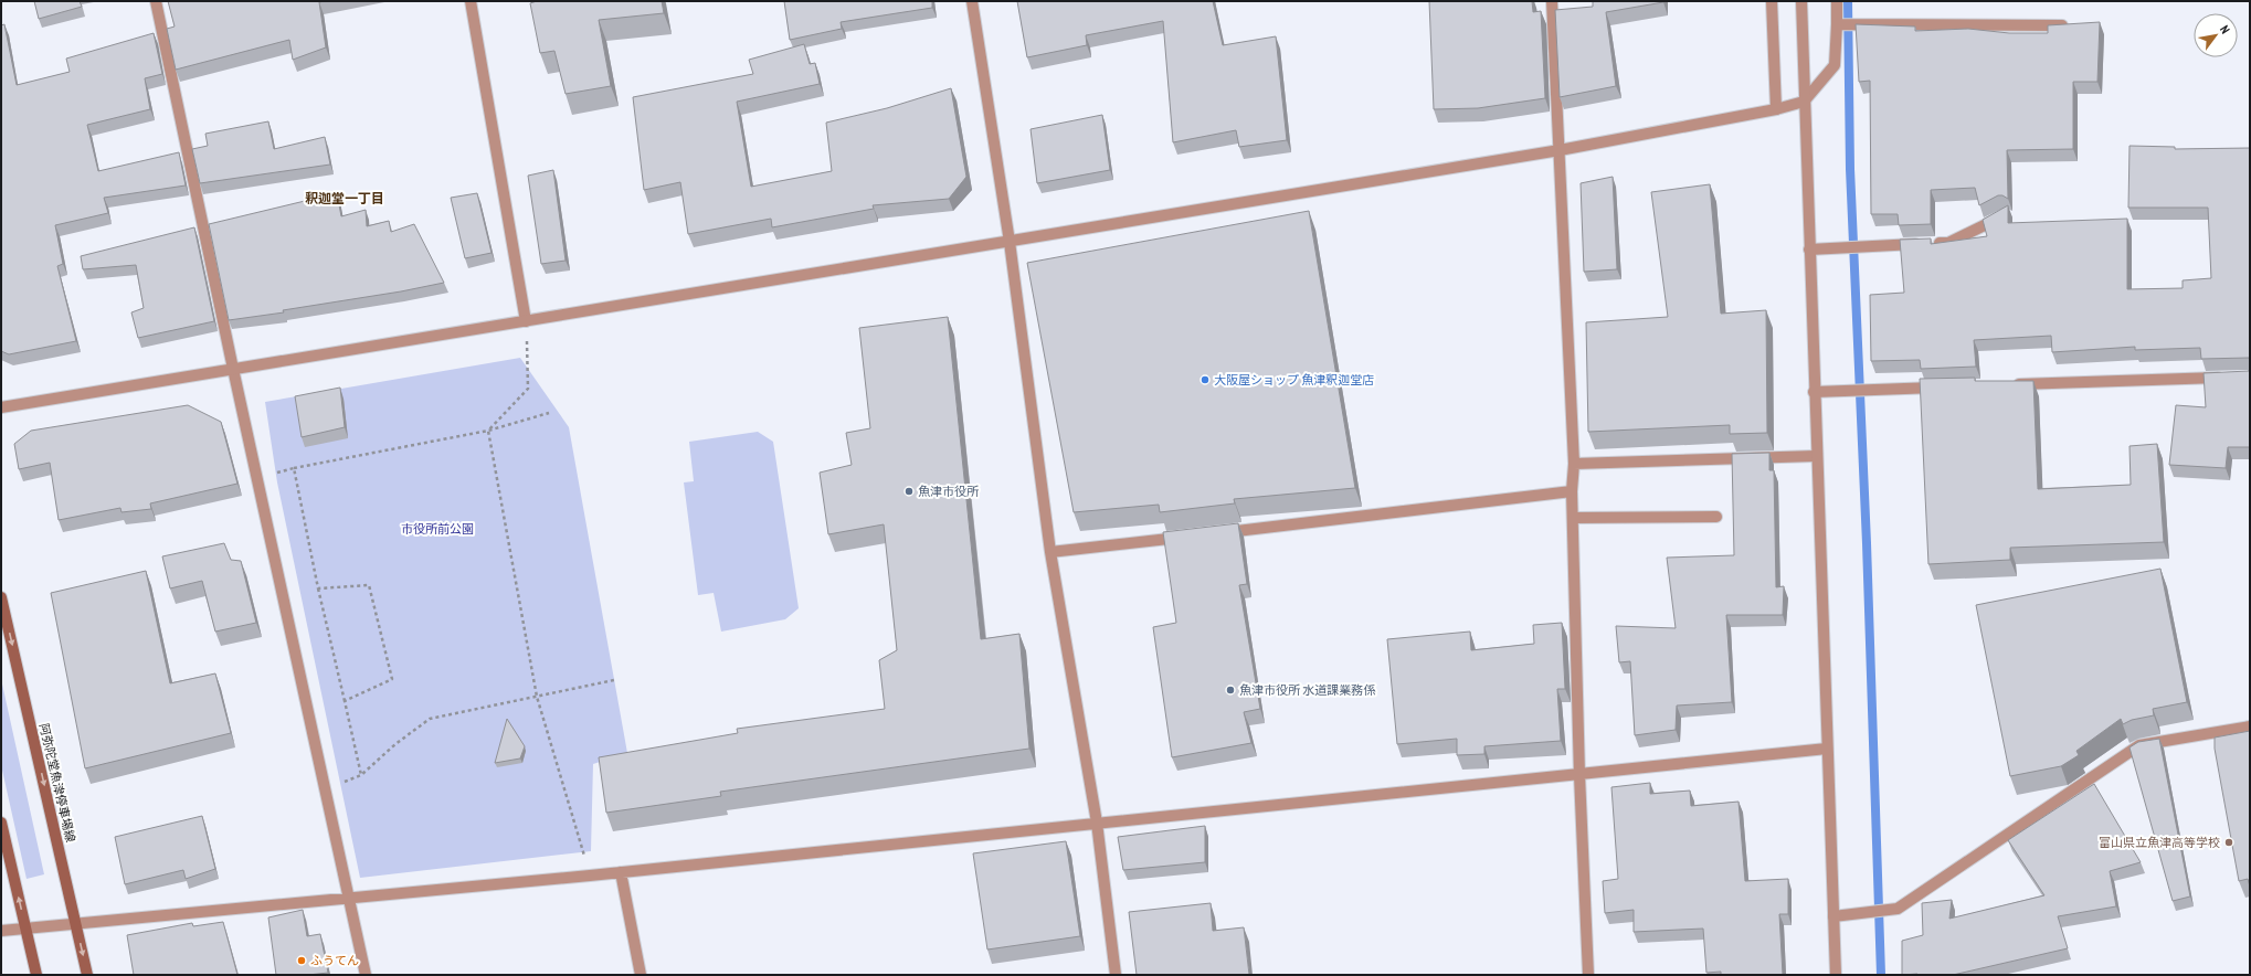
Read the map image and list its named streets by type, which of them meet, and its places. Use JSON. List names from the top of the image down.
{
  "streets": {
    "main road": ["阿弥陀堂魚津停車場線"]
  },
  "districts": ["釈迦堂一丁目"],
  "parks": ["市役所前公園"],
  "places": [
    "大阪屋ショップ 魚津釈迦堂店",
    "魚津市役所",
    "魚津市役所 水道課業務係",
    "富山県立魚津高等学校",
    "ふうてん"
  ],
  "north": "top right"
}
